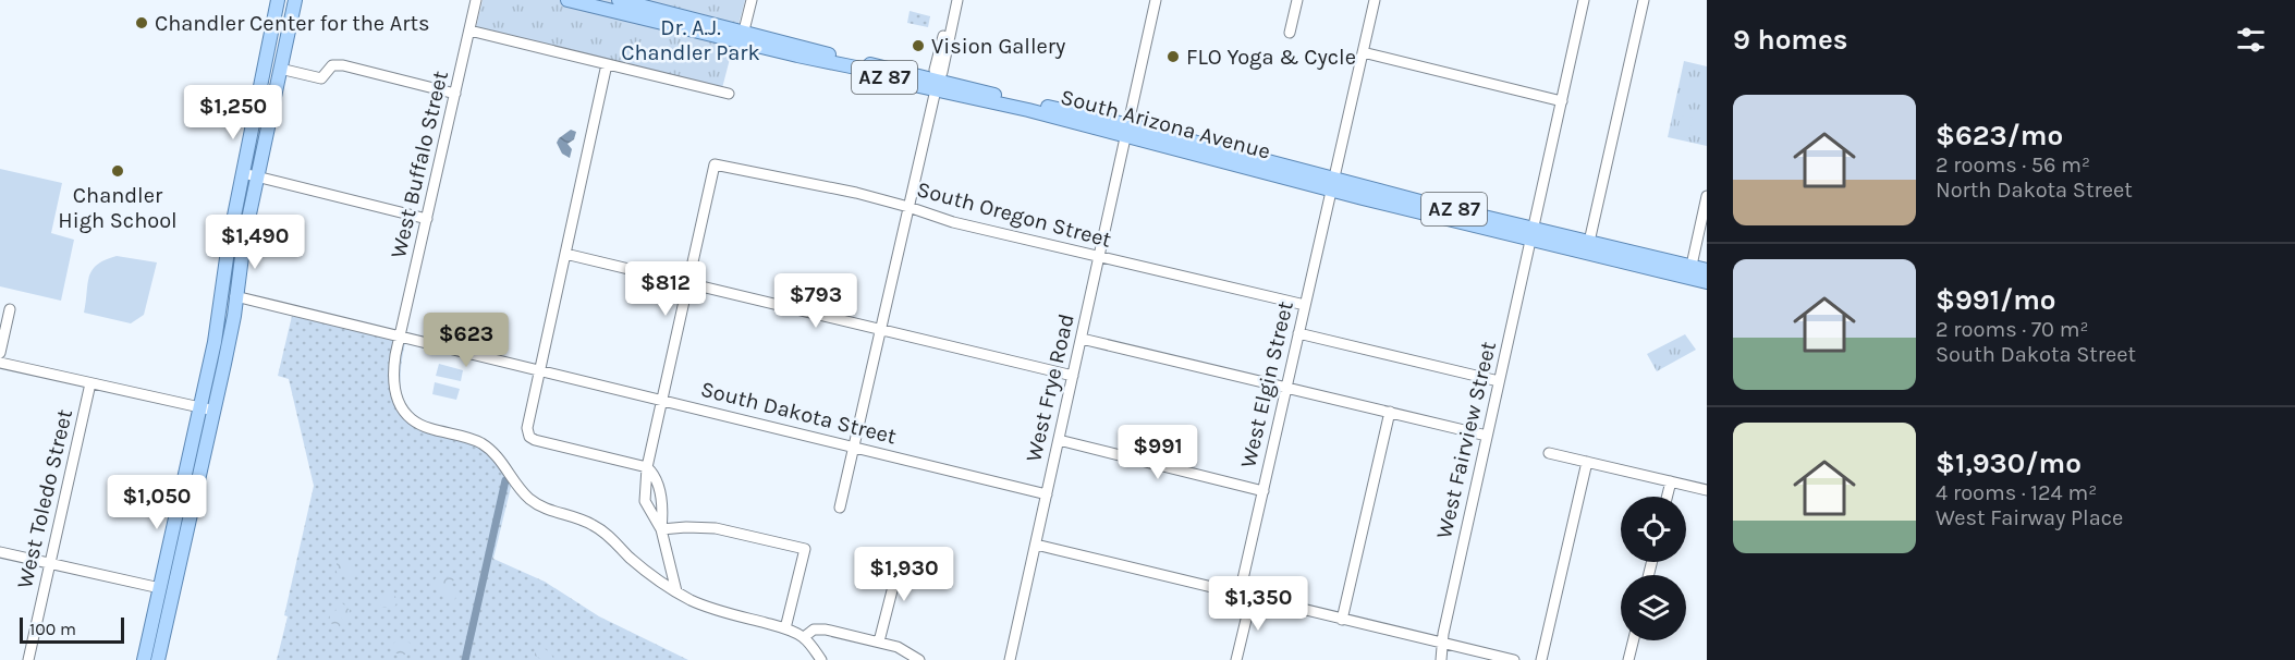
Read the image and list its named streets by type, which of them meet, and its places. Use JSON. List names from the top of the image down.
{
  "streets": {
    "main road": ["AZ 87", "South Arizona Avenue"],
    "street": [
      "West Buffalo Street",
      "South Oregon Street",
      "West Elgin Street",
      "West Frye Road",
      "South Dakota Street",
      "West Fairview Street",
      "West Toledo Street"
    ]
  },
  "crossings": [
    ["AZ 87", "South Arizona Avenue"],
    ["South Arizona Avenue", "West Elgin Street"],
    ["South Arizona Avenue", "West Frye Road"],
    ["South Arizona Avenue", "West Fairview Street"],
    ["West Buffalo Street", "South Dakota Street"],
    ["South Oregon Street", "West Elgin Street"],
    ["South Oregon Street", "West Frye Road"],
    ["West Frye Road", "South Dakota Street"]
  ],
  "parks": ["Dr. A.J. Chandler Park"],
  "places": [
    "Chandler Center for the Arts",
    "Vision Gallery",
    "FLO Yoga & Cycle",
    "Chandler High School"
  ],
  "scale_bar": "100 m",
  "page": {
    "heading": "9 homes",
    "list": [
      {
        "name": "$623/mo",
        "note": "2 rooms · 56 m² · North Dakota Street"
      },
      {
        "name": "$991/mo",
        "note": "2 rooms · 70 m² · South Dakota Street"
      },
      {
        "name": "$1,930/mo",
        "note": "4 rooms · 124 m² · West Fairway Place"
      }
    ],
    "price": [
      "$1,250",
      "$1,490",
      "$812",
      "$793",
      "$623",
      "$991",
      "$1,050",
      "$1,930",
      "$1,350"
    ],
    "scale": "100 m"
  }
}
